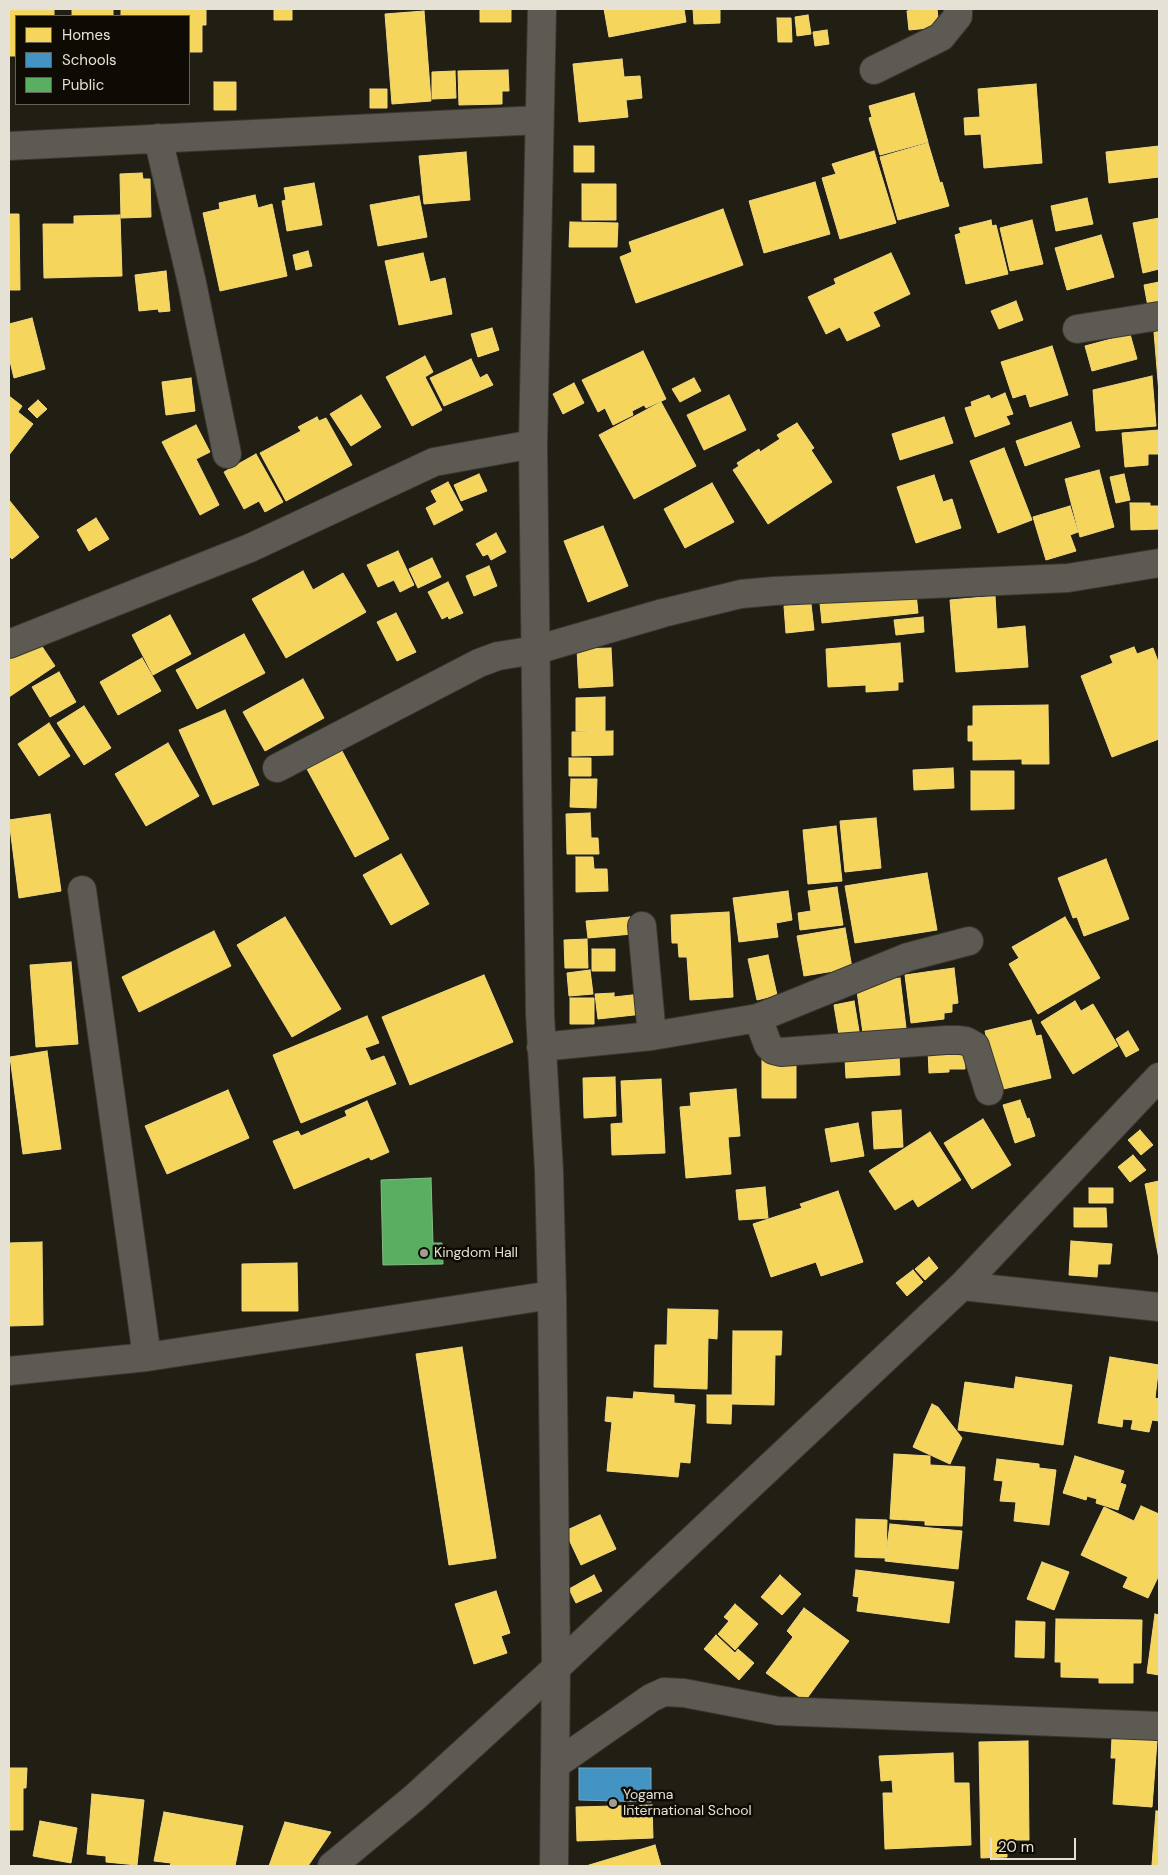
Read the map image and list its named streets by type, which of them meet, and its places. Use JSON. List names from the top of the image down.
{
  "places": ["Kingdom Hall", "Yogama International School"],
  "legend": ["Homes", "Schools", "Public"],
  "scale_bar": "20 m"
}
